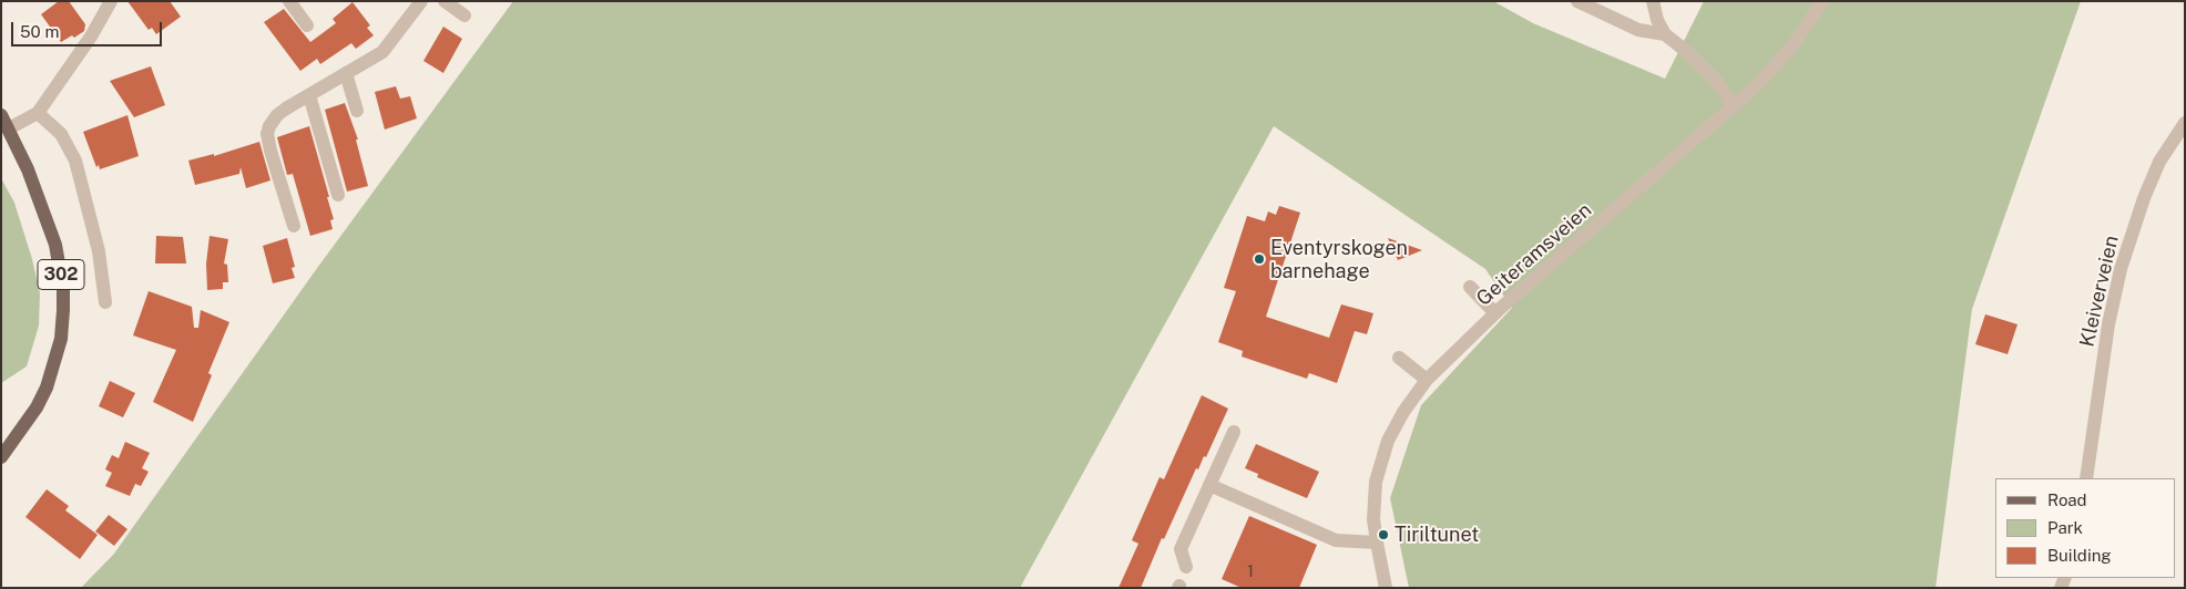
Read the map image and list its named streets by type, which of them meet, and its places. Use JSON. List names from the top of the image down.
{
  "streets": {
    "main road": ["302"],
    "street": ["Geiteramsveien", "Kleiverveien"]
  },
  "places": ["Eventyrskogen barnehage", "Tiriltunet"],
  "house_numbers": ["1"],
  "legend": ["Road", "Park", "Building"],
  "scale_bar": "50 m"
}
